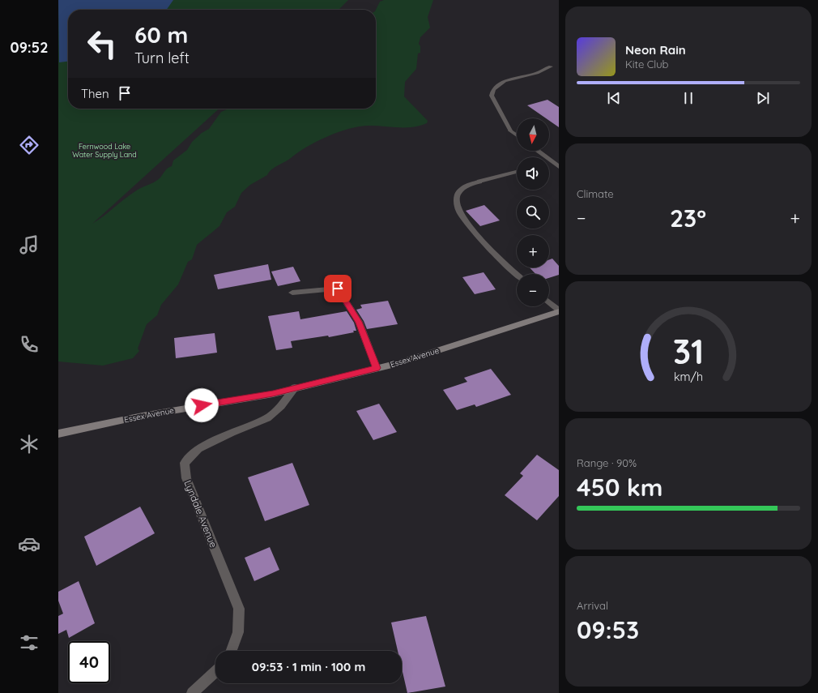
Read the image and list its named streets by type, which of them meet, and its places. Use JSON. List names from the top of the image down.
{
  "streets": {
    "street": ["Essex Avenue", "Lyndale Avenue"]
  },
  "crossings": [
    ["Essex Avenue", "Lyndale Avenue"]
  ],
  "parks": ["Fernwood Lake Water Supply Land"],
  "north": "bottom",
  "page": {
    "tabs": "09:52",
    "turn": ["60 m", "Turn left"],
    "song": ["Neon Rain", "Kite Club"],
    "then": "Then",
    "map_buttons": ["+", "−"],
    "tile": [
      "Climate",
      ["Range · 90%", "450 km"],
      ["Arrival", "09:53"]
    ],
    "heat": ["−", "23°", "+"],
    "limit": "40",
    "trip": "09:53 · 1 min · 100 m",
    "gauge": ["31", "km/h"]
  }
}
